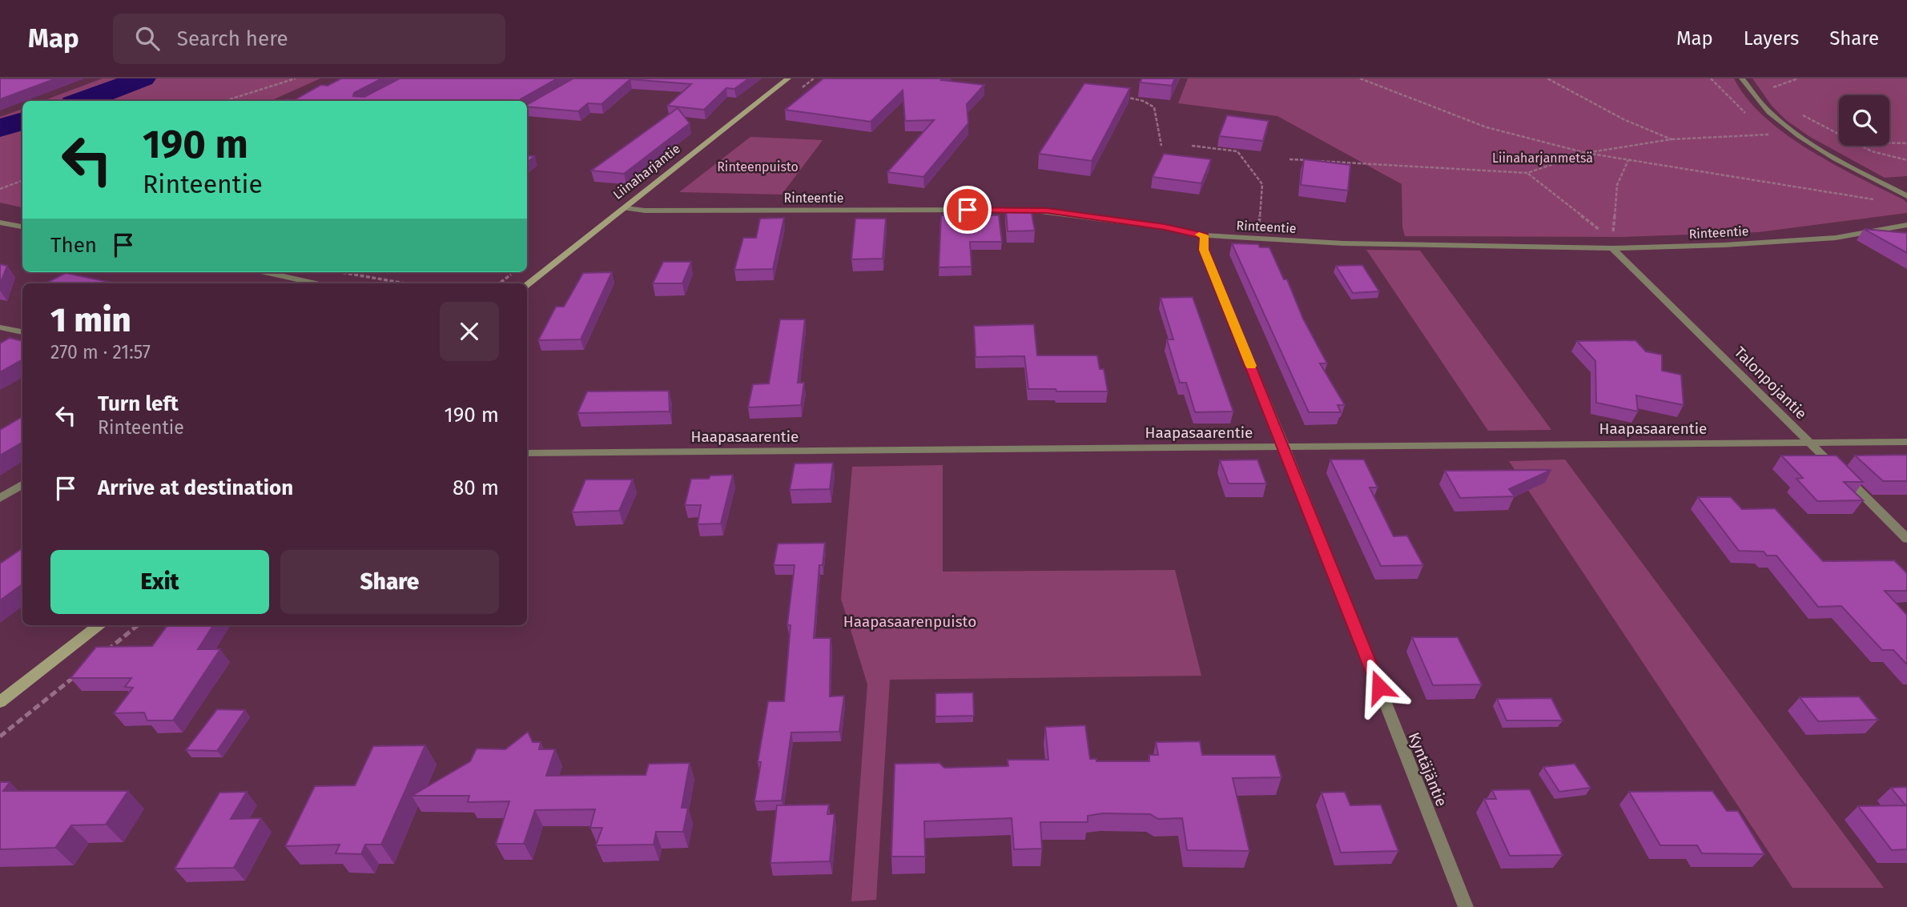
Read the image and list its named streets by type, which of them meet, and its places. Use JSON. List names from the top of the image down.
{
  "streets": {
    "main road": ["Liinaharjantie"],
    "street": [
      "Rinteentie",
      "Talonpojantie",
      "Haapasaarentie",
      "Kyntäjäntie"
    ]
  },
  "crossings": [
    ["Liinaharjantie", "Rinteentie"],
    ["Rinteentie", "Talonpojantie"],
    ["Rinteentie", "Kyntäjäntie"],
    ["Talonpojantie", "Haapasaarentie"],
    ["Haapasaarentie", "Kyntäjäntie"]
  ],
  "parks": ["Liinaharjanmetsä", "Rinteenpuisto", "Haapasaarenpuisto"],
  "page": {
    "header": "Map",
    "search": "Search here",
    "nav": ["Map", "Layers", "Share"],
    "turn": ["190 m", "Rinteentie"],
    "then": "Then",
    "heading": ["1 min", "270 m · 21:57"],
    "list": [
      {
        "name": "Turn left",
        "note": "Rinteentie",
        "value": "190 m"
      },
      {
        "name": "Arrive at destination",
        "value": "80 m"
      }
    ],
    "buttons": ["Exit", "Share"]
  }
}
